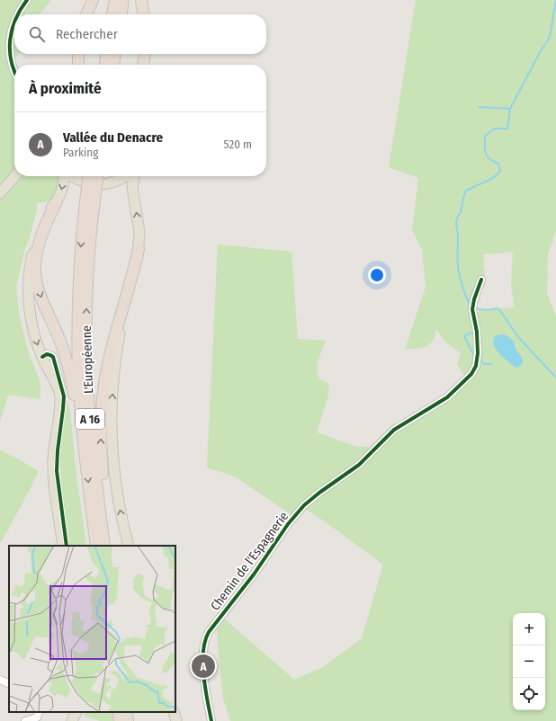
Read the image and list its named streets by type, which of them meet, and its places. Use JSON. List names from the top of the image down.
{
  "streets": {
    "highway": ["L'Européenne", "A 16"],
    "street": ["Chemin de l'Espagnerie"]
  },
  "page": {
    "search": "Rechercher",
    "heading": "À proximité",
    "list": [
      {
        "mark": "A",
        "name": "Vallée du Denacre",
        "note": "Parking",
        "value": "520 m"
      }
    ],
    "map_buttons": ["+", "−"],
    "pins": "A"
  }
}
